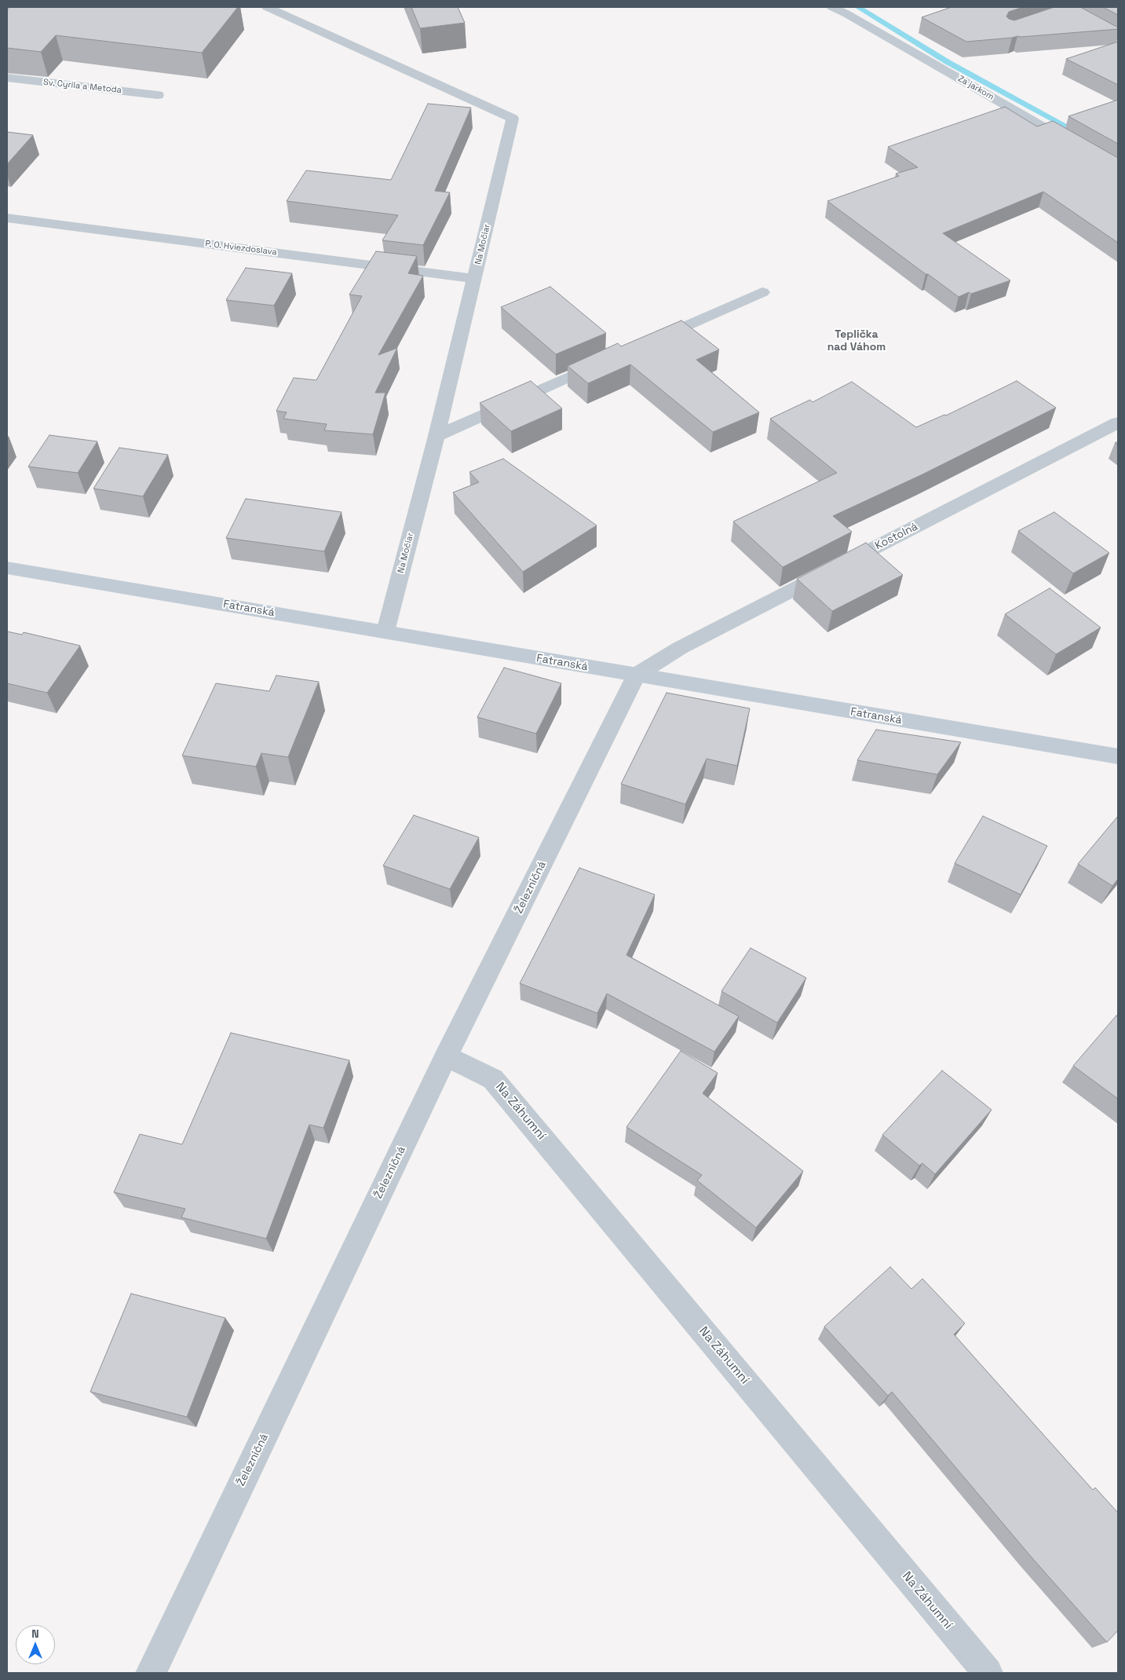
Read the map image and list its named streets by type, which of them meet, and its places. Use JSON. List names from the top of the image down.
{
  "streets": {
    "main road": ["Fatranská"],
    "street": [
      "Sv. Cyrila a Metoda",
      "Za jarkom",
      "Na Močiar",
      "P. O. Hviezdoslava",
      "Kostolná",
      "Železničná",
      "Na Záhumní"
    ]
  },
  "crossings": [
    ["Na Močiar", "P. O. Hviezdoslava"],
    ["Na Močiar", "Fatranská"],
    ["Kostolná", "Fatranská"],
    ["Kostolná", "Železničná"],
    ["Fatranská", "Železničná"],
    ["Železničná", "Na Záhumní"]
  ],
  "districts": ["Teplička nad Váhom"],
  "north": "top"
}
